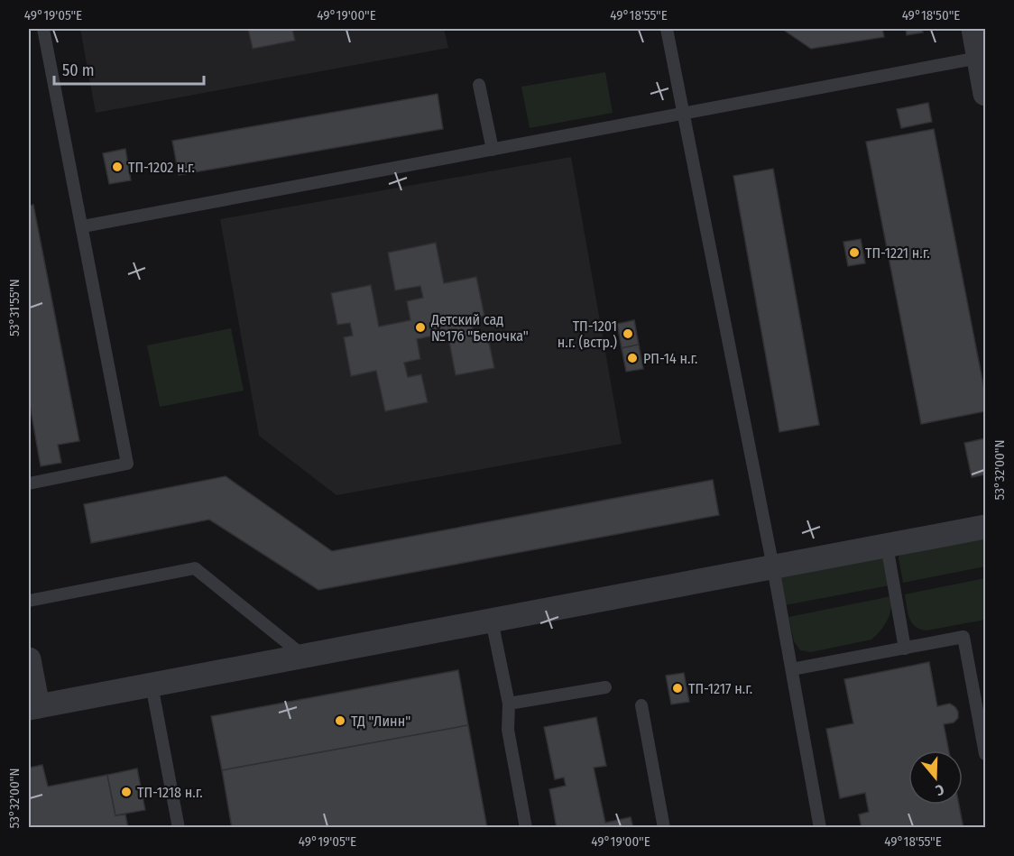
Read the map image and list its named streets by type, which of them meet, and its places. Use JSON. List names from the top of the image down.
{
  "places": [
    "ТП-1202 н.г.",
    "ТП-1221 н.г.",
    "Детский сад №176 \"Белочка\"",
    "ТП-1201 н.г. (встр.)",
    "РП-14 н.г.",
    "ТП-1217 н.г.",
    "ТД \"Линн\"",
    "ТП-1218 н.г."
  ],
  "scale_bar": "50 m",
  "north": "bottom",
  "coordinates": [
    "49°19'05\"E",
    "49°19'00\"E",
    "49°18'55\"E",
    "49°18'50\"E",
    "53°31'55\"N",
    "53°32'00\"N"
  ]
}
